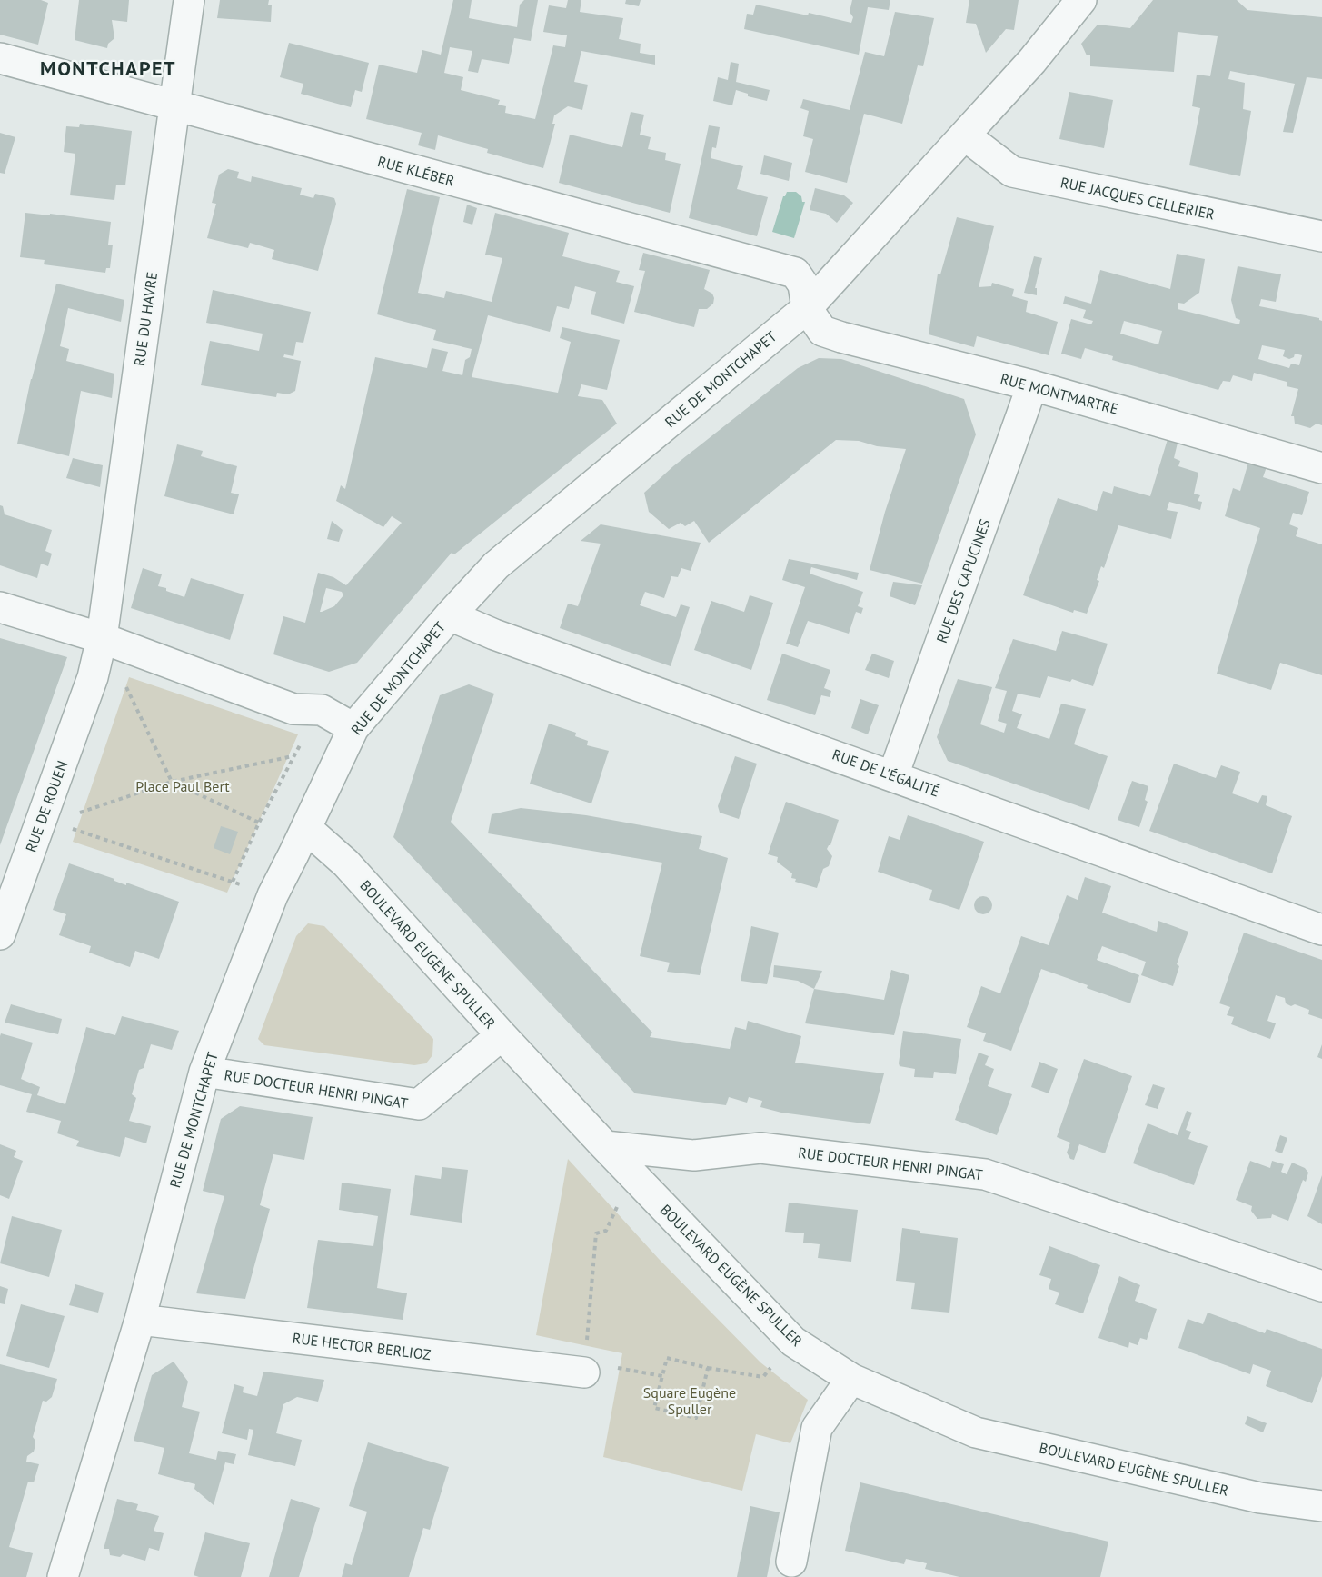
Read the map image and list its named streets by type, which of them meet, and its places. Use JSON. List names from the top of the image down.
{
  "streets": {
    "street": [
      "RUE KLÉBER",
      "RUE JACQUES CELLERIER",
      "RUE DU HAVRE",
      "RUE DE MONTCHAPET",
      "RUE MONTMARTRE",
      "RUE DES CAPUCINES",
      "RUE DE L'ÉGALITÉ",
      "RUE DE ROUEN",
      "BOULEVARD EUGÈNE SPULLER",
      "RUE DOCTEUR HENRI PINGAT",
      "RUE HECTOR BERLIOZ"
    ]
  },
  "crossings": [
    ["RUE KLÉBER", "RUE DU HAVRE"],
    ["RUE KLÉBER", "RUE DE MONTCHAPET"],
    ["RUE KLÉBER", "RUE MONTMARTRE"],
    ["RUE JACQUES CELLERIER", "RUE DE MONTCHAPET"],
    ["RUE DU HAVRE", "RUE DE ROUEN"],
    ["RUE DE MONTCHAPET", "RUE MONTMARTRE"],
    ["RUE DE MONTCHAPET", "RUE DE L'ÉGALITÉ"],
    ["RUE DE MONTCHAPET", "BOULEVARD EUGÈNE SPULLER"],
    ["RUE DE MONTCHAPET", "RUE DOCTEUR HENRI PINGAT"],
    ["RUE DE MONTCHAPET", "RUE HECTOR BERLIOZ"],
    ["RUE MONTMARTRE", "RUE DES CAPUCINES"],
    ["RUE DES CAPUCINES", "RUE DE L'ÉGALITÉ"],
    ["BOULEVARD EUGÈNE SPULLER", "RUE DOCTEUR HENRI PINGAT"]
  ],
  "districts": ["MONTCHAPET"],
  "parks": ["Place Paul Bert", "Square Eugène Spuller"]
}
